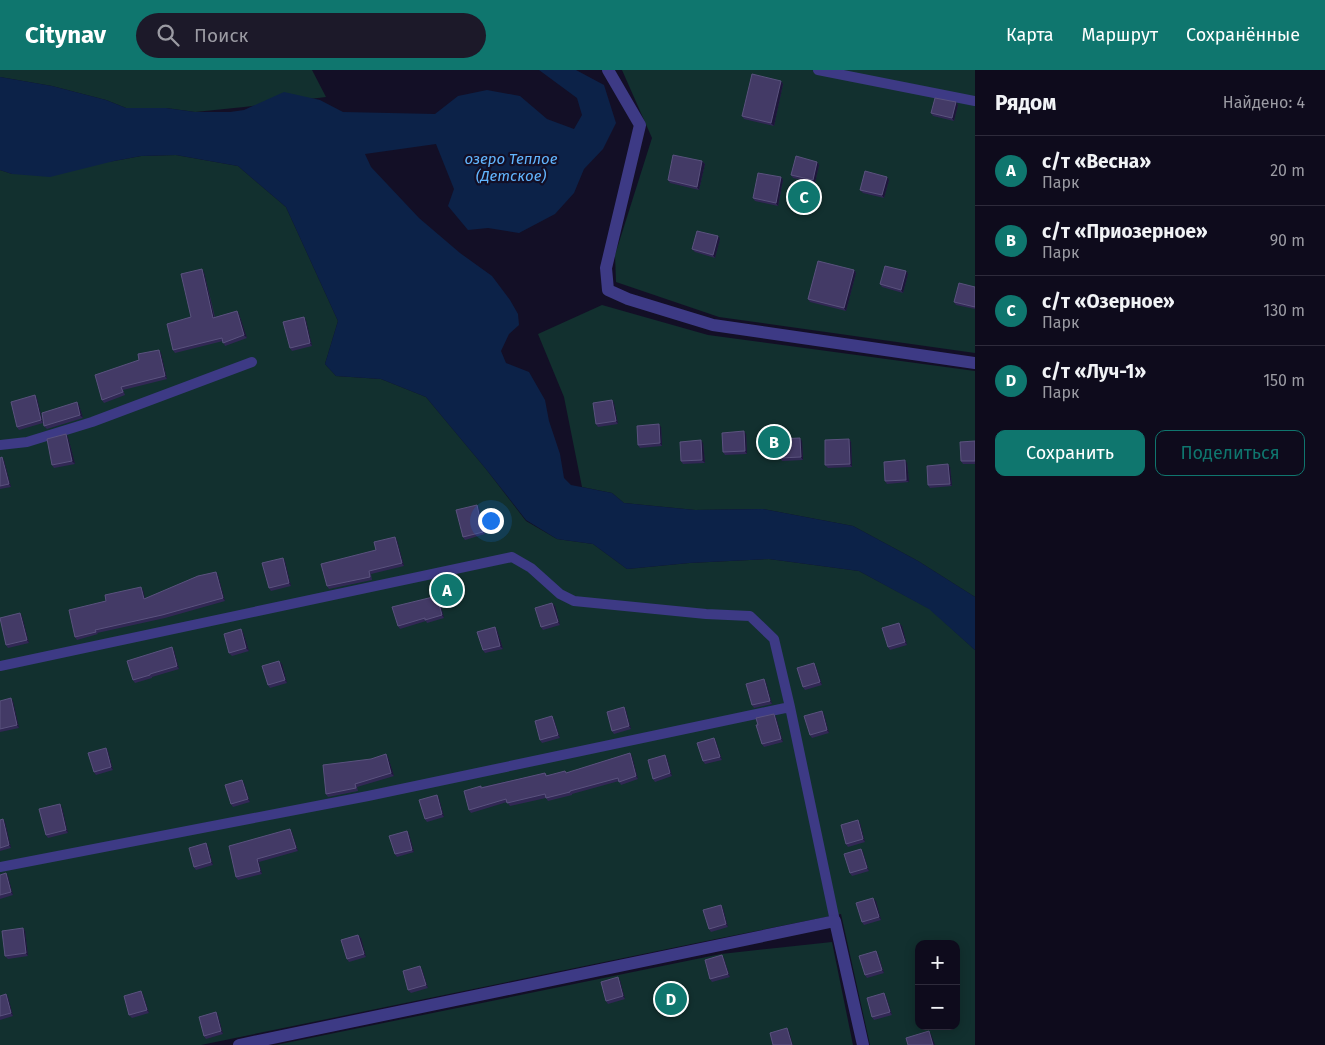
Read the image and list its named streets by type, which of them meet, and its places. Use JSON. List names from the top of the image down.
{
  "water": ["озеро Теплое (Детское)"],
  "page": {
    "header": "Citynav",
    "search": "Поиск",
    "nav": ["Карта", "Маршрут", "Сохранённые"],
    "heading": ["Рядом", "Найдено: 4"],
    "list": [
      {
        "mark": "A",
        "name": "с/т «Весна»",
        "note": "Парк",
        "value": "20 m"
      },
      {
        "mark": "B",
        "name": "с/т «Приозерное»",
        "note": "Парк",
        "value": "90 m"
      },
      {
        "mark": "C",
        "name": "с/т «Озерное»",
        "note": "Парк",
        "value": "130 m"
      },
      {
        "mark": "D",
        "name": "с/т «Луч-1»",
        "note": "Парк",
        "value": "150 m"
      }
    ],
    "pins": [
      "C",
      "B",
      "A",
      "D"
    ],
    "buttons": ["Сохранить", "Поделиться"],
    "map_buttons": ["+", "−"]
  }
}
